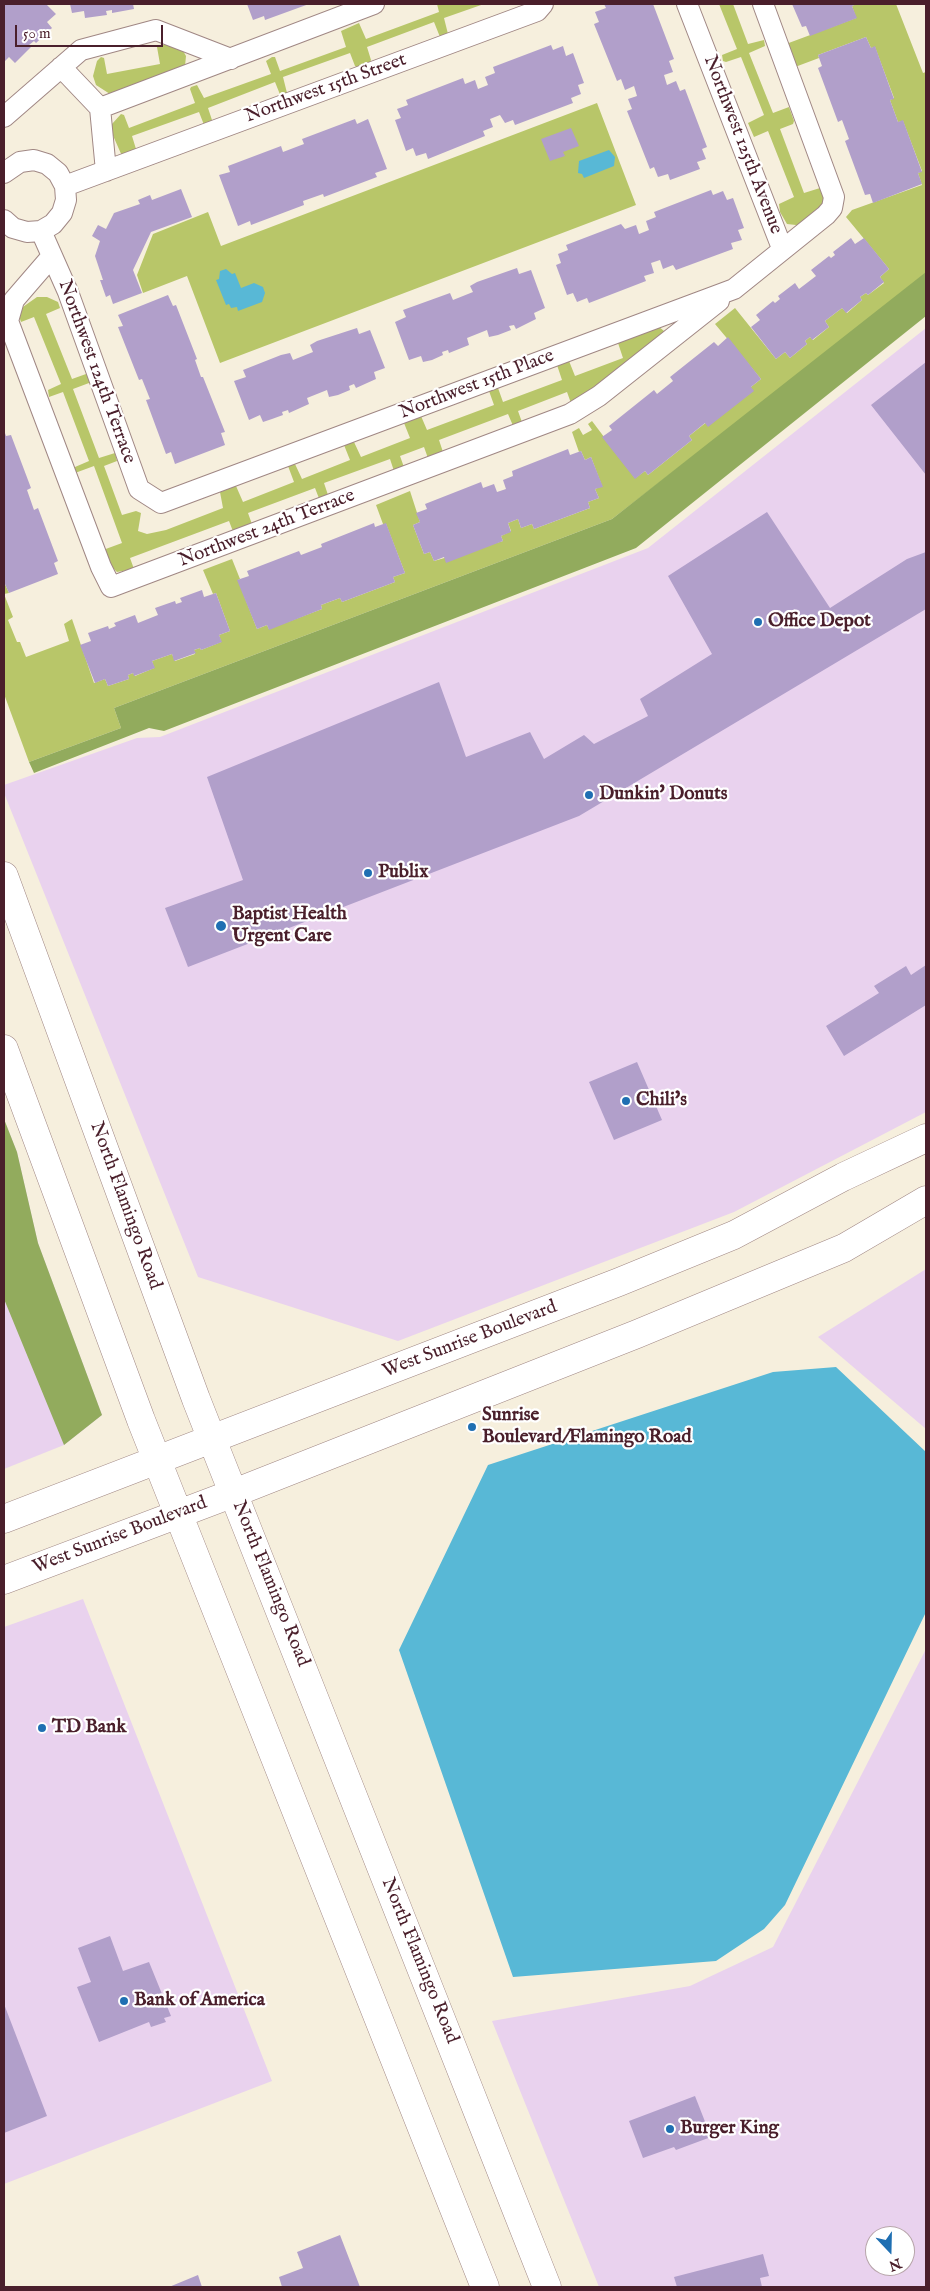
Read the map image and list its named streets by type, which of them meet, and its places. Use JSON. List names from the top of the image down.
{
  "streets": {
    "highway": ["North Flamingo Road", "West Sunrise Boulevard"],
    "street": [
      "Northwest 15th Street",
      "Northwest 125th Avenue",
      "Northwest 124th Terrace",
      "Northwest 15th Place",
      "Northwest 24th Terrace"
    ]
  },
  "crossings": [
    ["Northwest 125th Avenue", "Northwest 15th Place"],
    ["Northwest 124th Terrace", "Northwest 15th Place"],
    ["Northwest 124th Terrace", "Northwest 24th Terrace"],
    ["Northwest 15th Place", "Northwest 24th Terrace"],
    ["North Flamingo Road", "West Sunrise Boulevard"]
  ],
  "places": [
    "Office Depot",
    "Dunkin' Donuts",
    "Publix",
    "Baptist Health Urgent Care",
    "Chili's",
    "Sunrise Boulevard/Flamingo Road",
    "TD Bank",
    "Bank of America",
    "Burger King"
  ],
  "scale_bar": "50 m",
  "north": "bottom"
}
